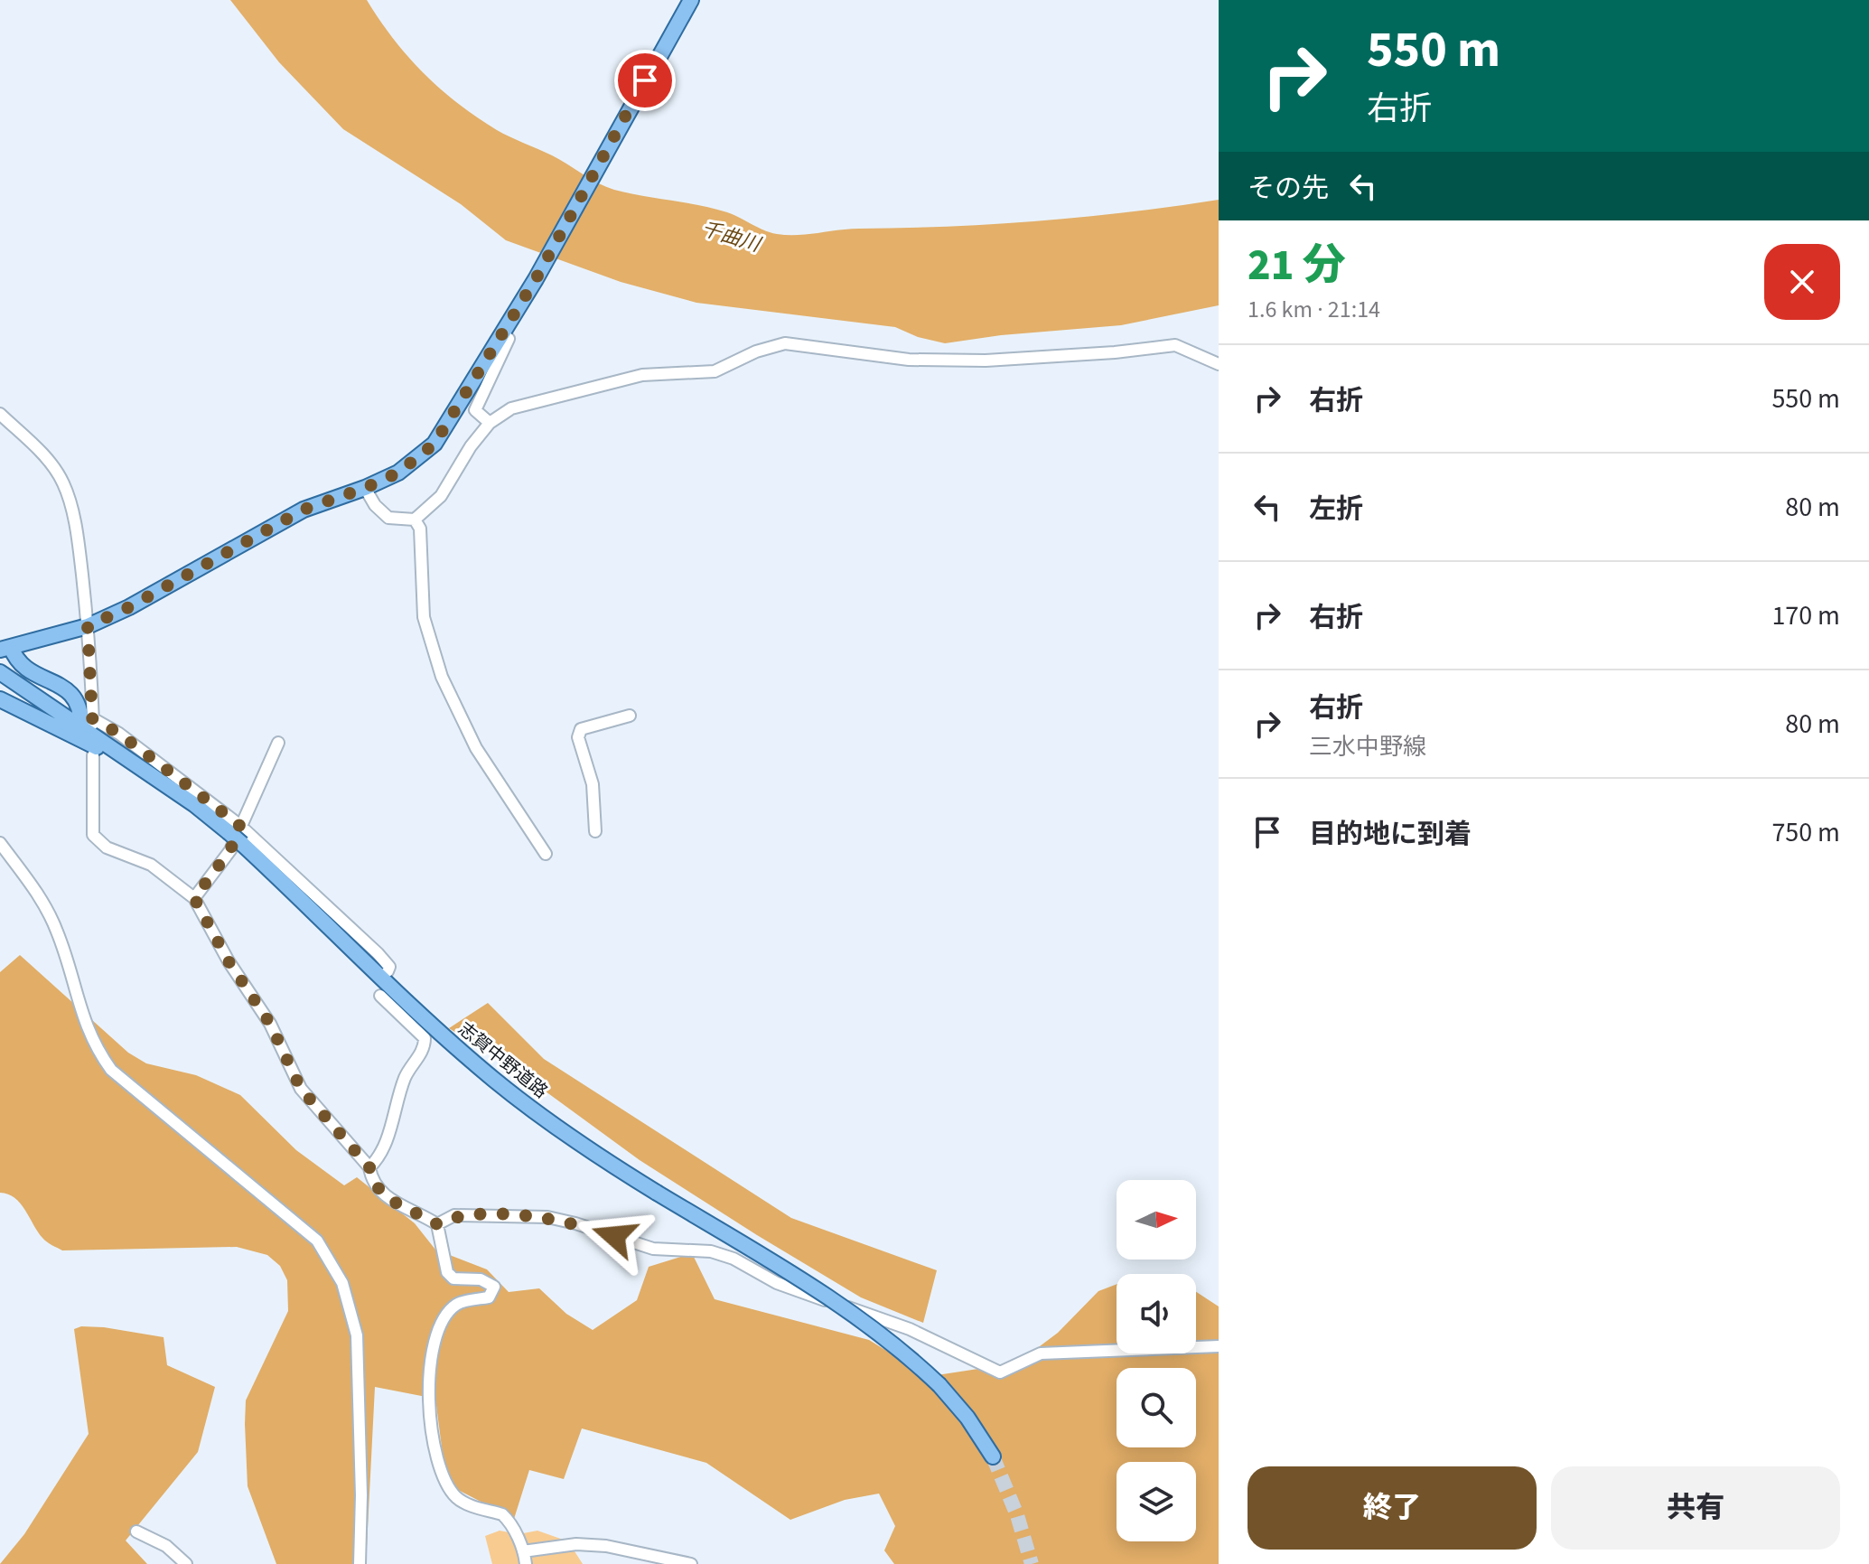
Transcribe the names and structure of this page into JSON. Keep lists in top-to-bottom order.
{
  "streets": {
    "main road": ["志賀中野道路"]
  },
  "water": ["千曲川"],
  "north": "right",
  "page": {
    "turn": ["550 m", "右折"],
    "then": "その先",
    "heading": ["21 分", "1.6 km · 21:14"],
    "list": [
      {
        "name": "右折",
        "value": "550 m"
      },
      {
        "name": "左折",
        "value": "80 m"
      },
      {
        "name": "右折",
        "value": "170 m"
      },
      {
        "name": "右折",
        "note": "三水中野線",
        "value": "80 m"
      },
      {
        "name": "目的地に到着",
        "value": "750 m"
      }
    ],
    "buttons": ["終了", "共有"]
  }
}
